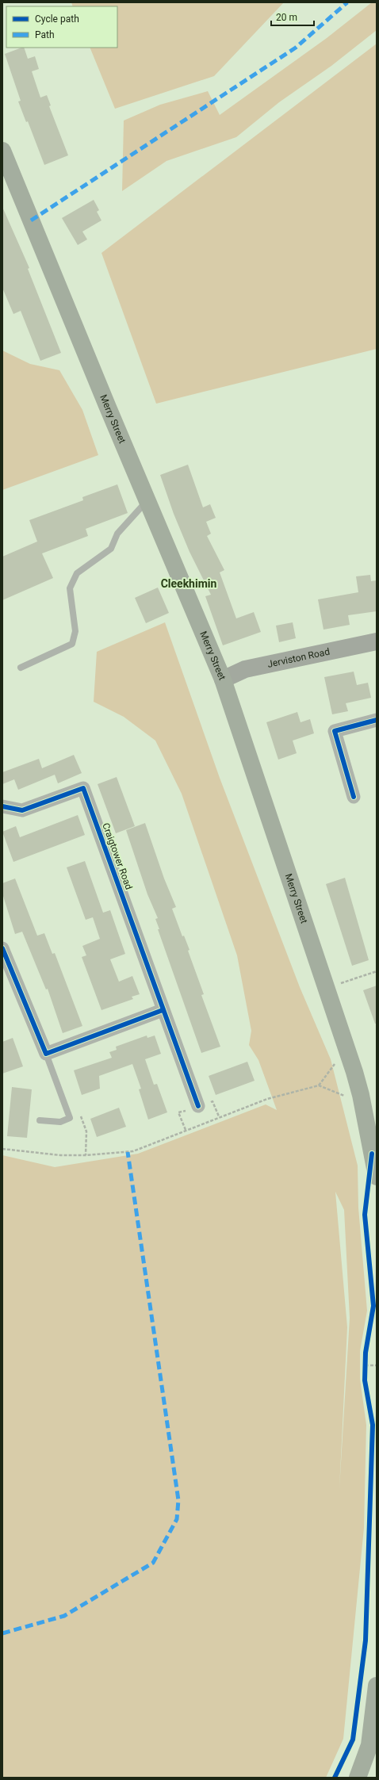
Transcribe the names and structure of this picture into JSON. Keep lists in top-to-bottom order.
{
  "streets": {
    "main road": ["Merry Street", "Jerviston Road"],
    "street": ["Craigtower Road"]
  },
  "crossings": [
    ["Merry Street", "Jerviston Road"]
  ],
  "districts": ["Cleekhimin"],
  "legend": ["Cycle path", "Path"],
  "scale_bar": "20 m"
}
